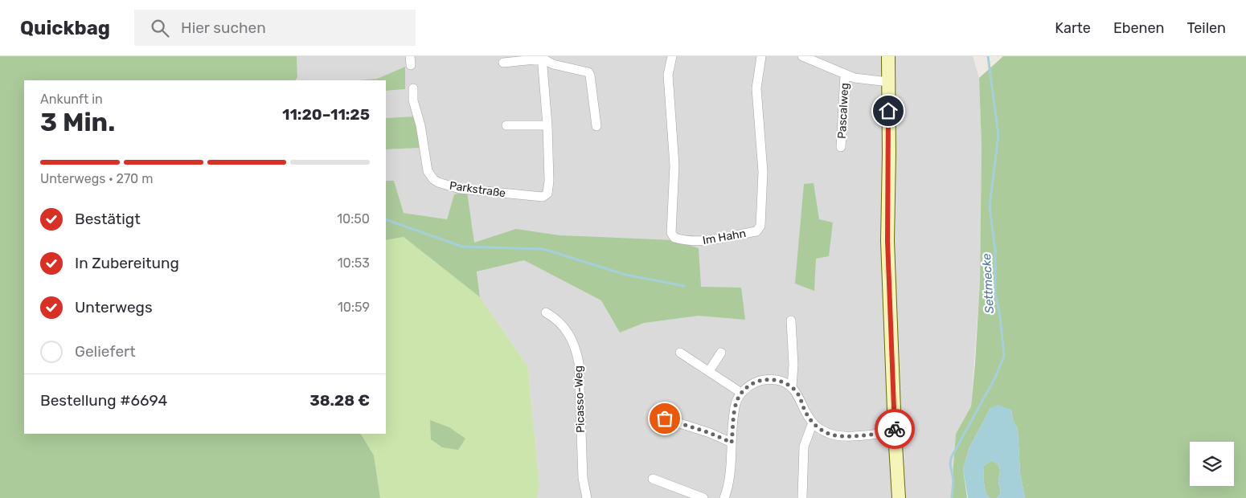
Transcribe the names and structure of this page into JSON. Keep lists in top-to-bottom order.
{
  "streets": {
    "street": [
      "Pascalweg",
      "Parkstraße",
      "Im Hahn",
      "Picasso-Weg"
    ]
  },
  "water": ["Settmecke"],
  "page": {
    "header": "Quickbag",
    "search": "Hier suchen",
    "nav": ["Karte", "Ebenen", "Teilen"],
    "heading": ["3 Min.", "Ankunft in", "11:20–11:25"],
    "panel": ["Bestellung #6694", "38.28 €"],
    "bar": "Unterwegs · 270 m",
    "list": [
      ["Bestätigt", "10:50"],
      ["In Zubereitung", "10:53"],
      ["Unterwegs", "10:59"],
      "Geliefert"
    ]
  }
}
